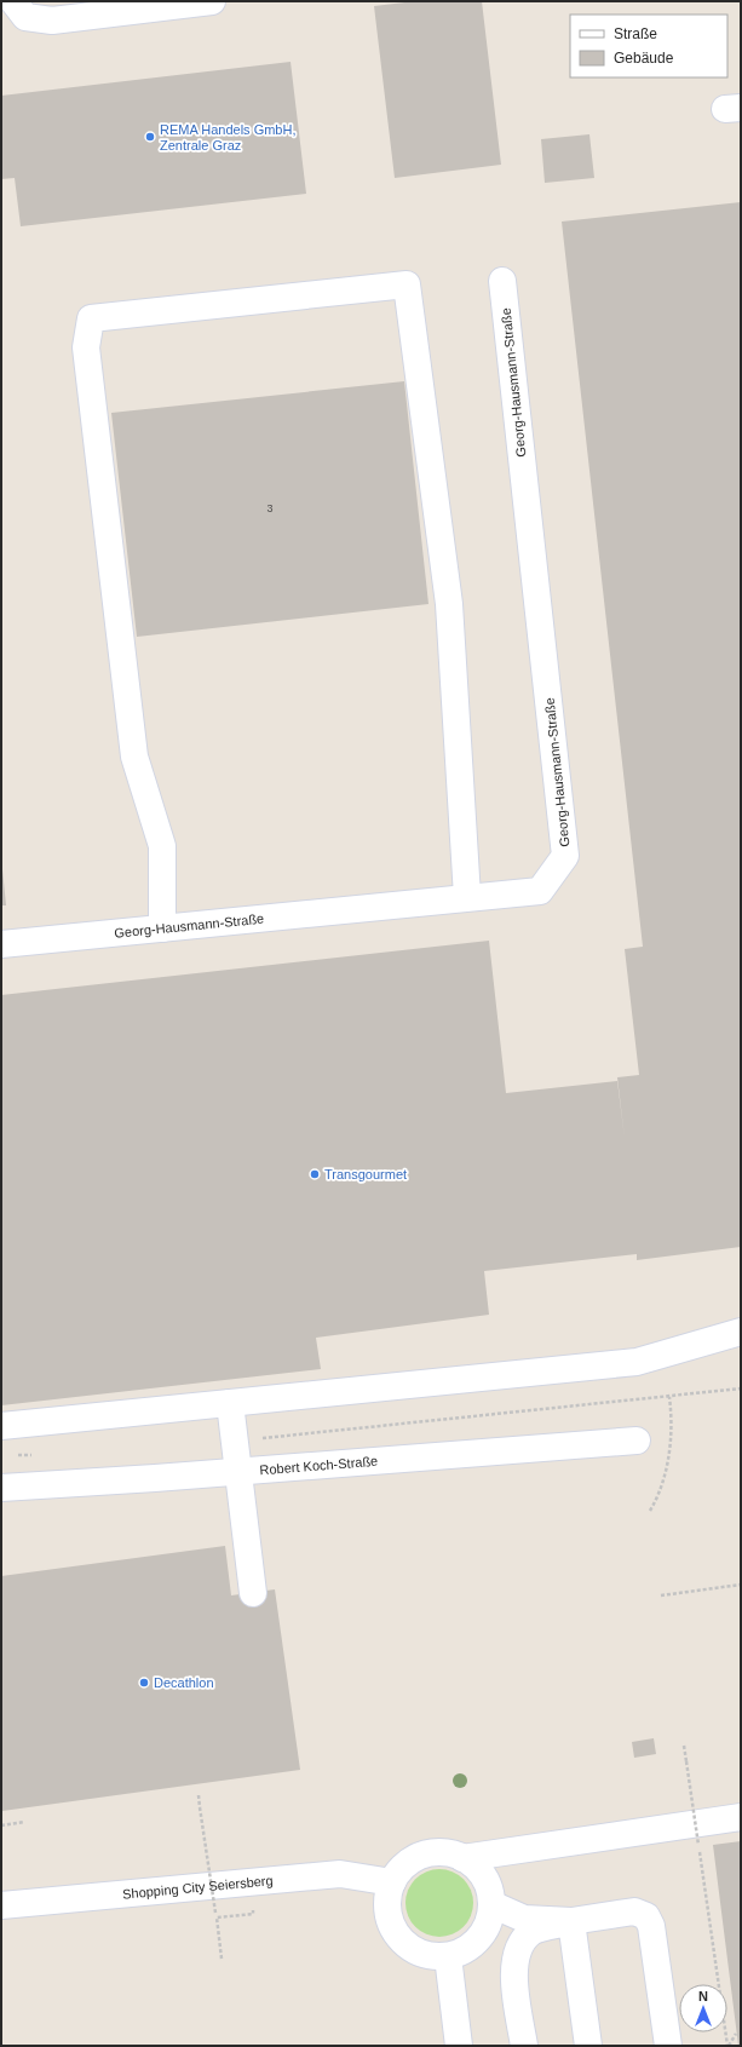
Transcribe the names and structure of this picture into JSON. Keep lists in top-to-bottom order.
{
  "streets": {
    "lane": ["Georg-Hausmann-Straße", "Robert Koch-Straße", "Shopping City Seiersberg"]
  },
  "places": ["REMA Handels GmbH, Zentrale Graz", "Transgourmet", "Decathlon"],
  "house_numbers": ["3"],
  "legend": ["Straße", "Gebäude"],
  "north": "top"
}
